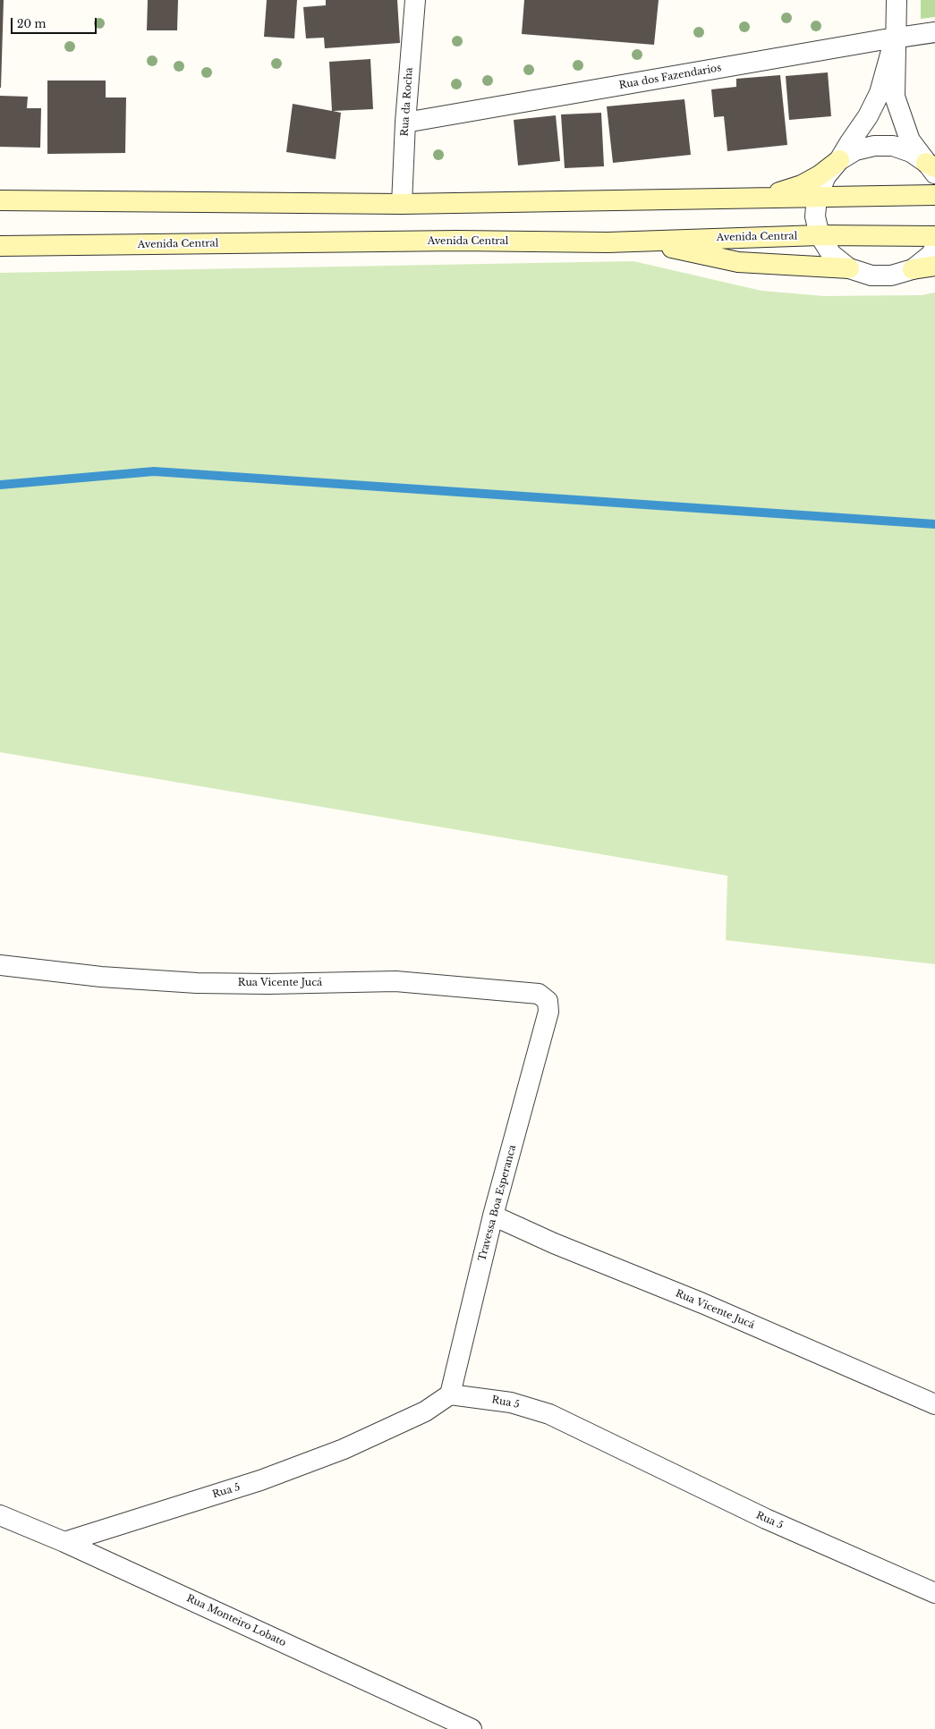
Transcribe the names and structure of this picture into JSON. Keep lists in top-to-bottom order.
{
  "streets": {
    "main road": ["Avenida Central"],
    "street": [
      "Rua dos Fazendarios",
      "Rua da Rocha",
      "Rua Vicente Jucá",
      "Travessa Boa Esperanca",
      "Rua 5",
      "Rua Monteiro Lobato"
    ]
  },
  "crossings": [
    ["Rua dos Fazendarios", "Rua da Rocha"],
    ["Rua Vicente Jucá", "Travessa Boa Esperanca"],
    ["Travessa Boa Esperanca", "Rua 5"],
    ["Rua 5", "Rua Monteiro Lobato"]
  ],
  "scale_bar": "20 m"
}
